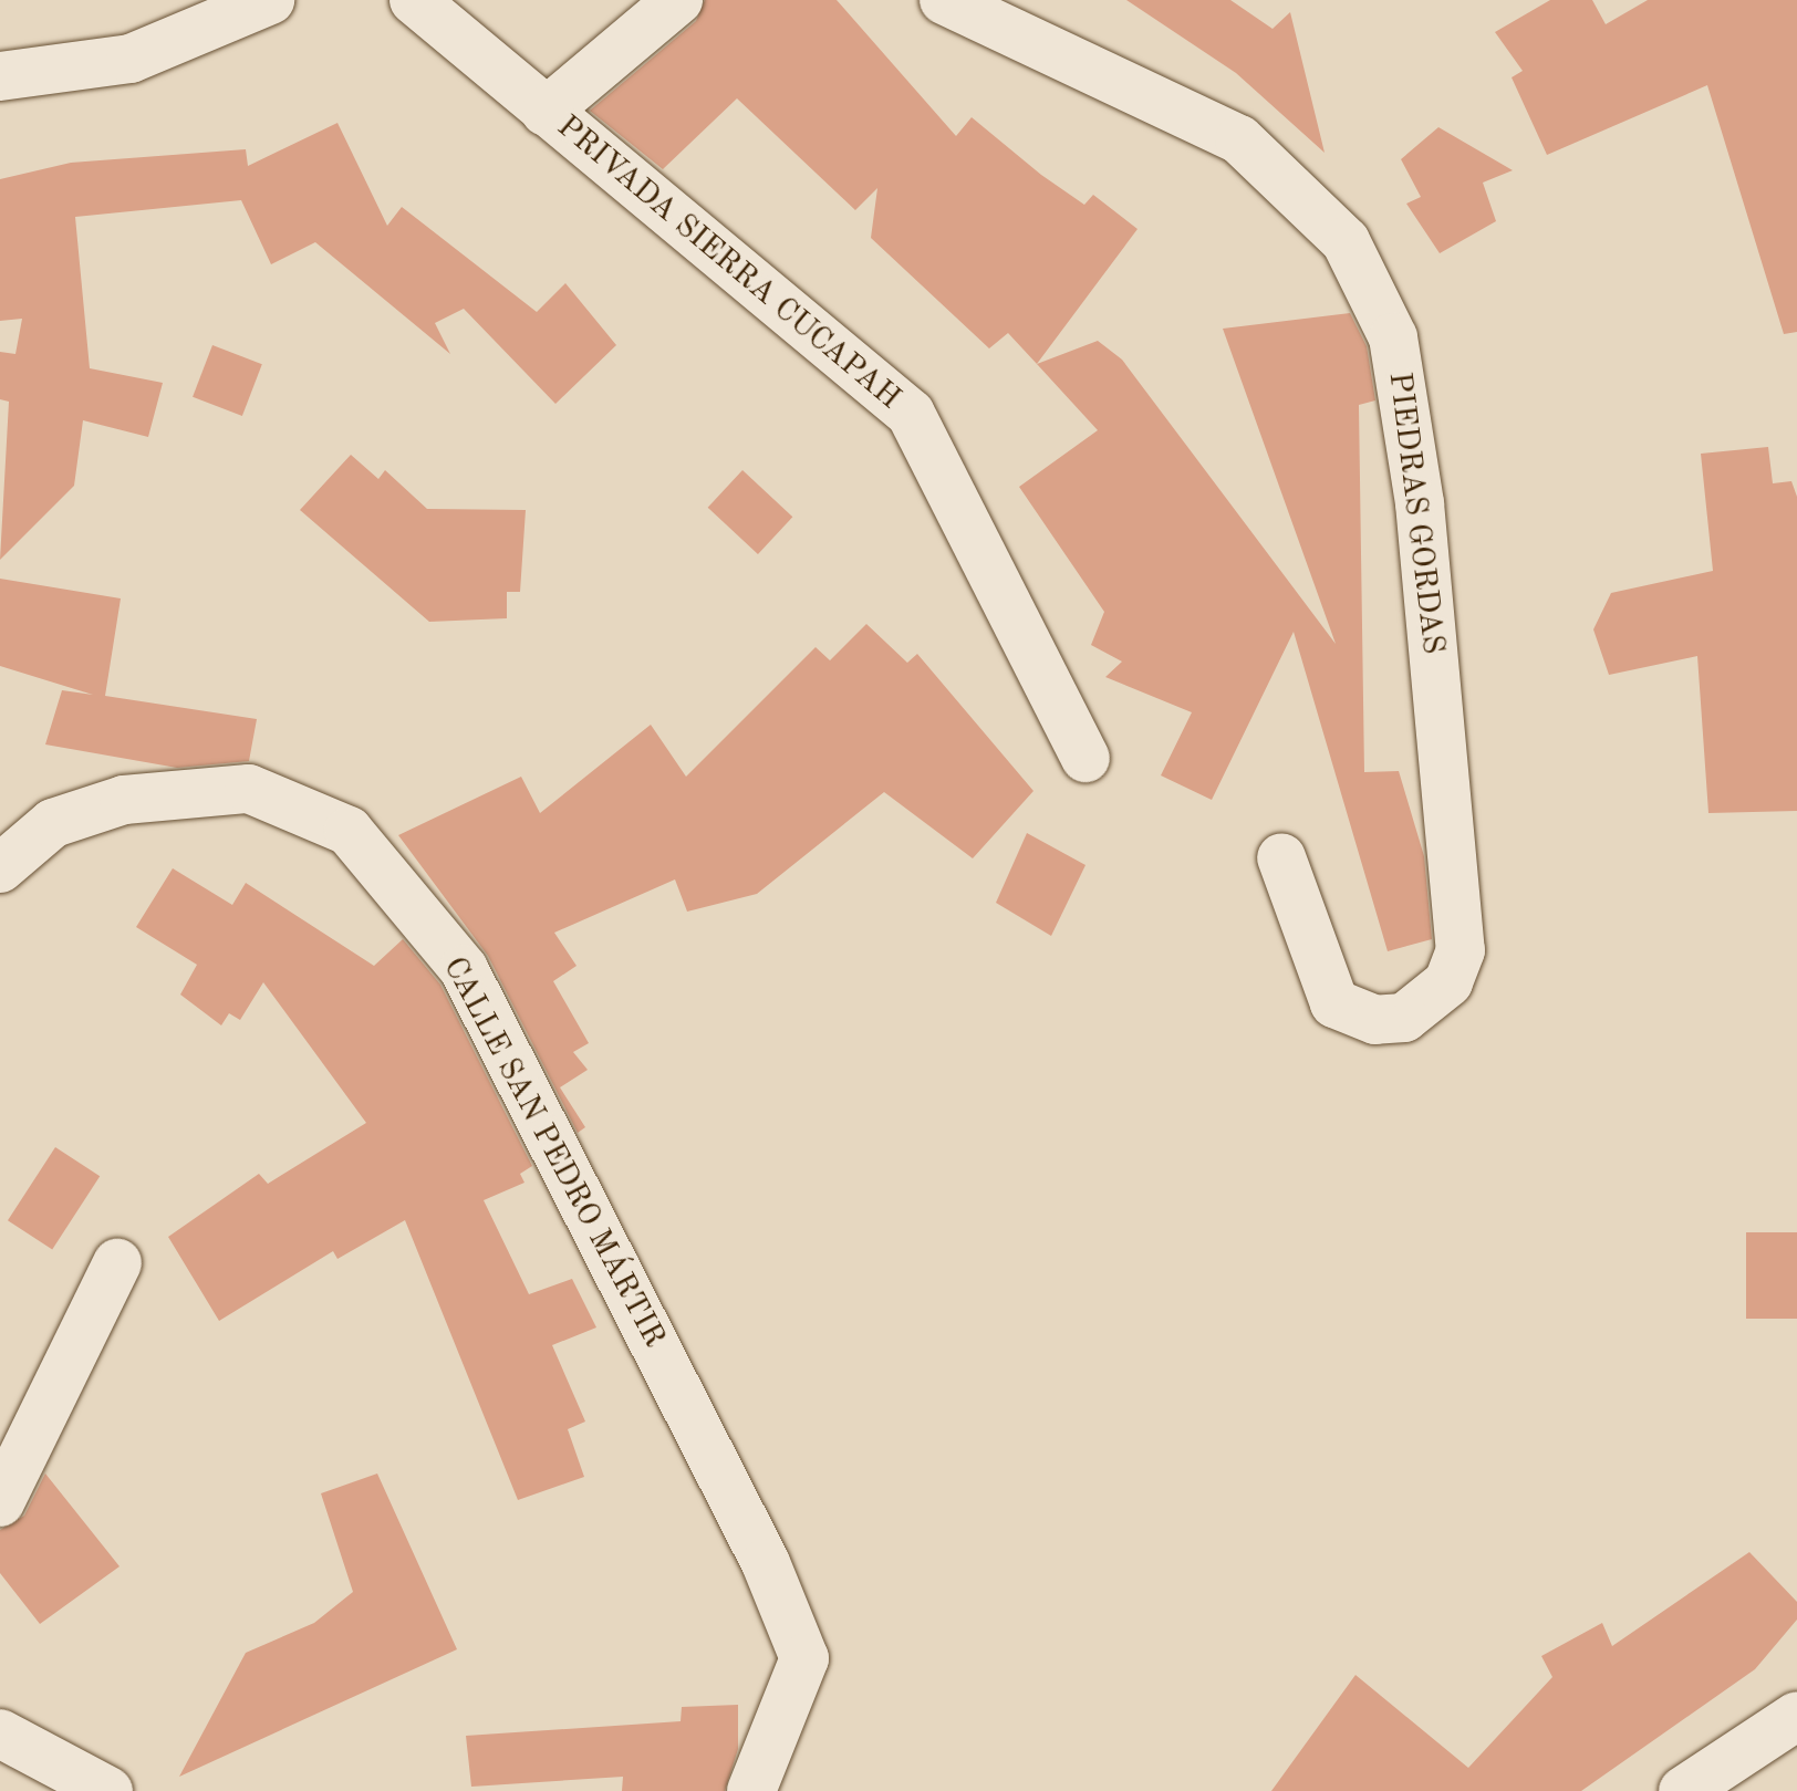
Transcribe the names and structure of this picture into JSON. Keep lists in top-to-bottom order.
{
  "streets": {
    "street": ["PRIVADA SIERRA CUCAPAH", "PIEDRAS GORDAS", "CALLE SAN PEDRO MÁRTIR"]
  }
}
